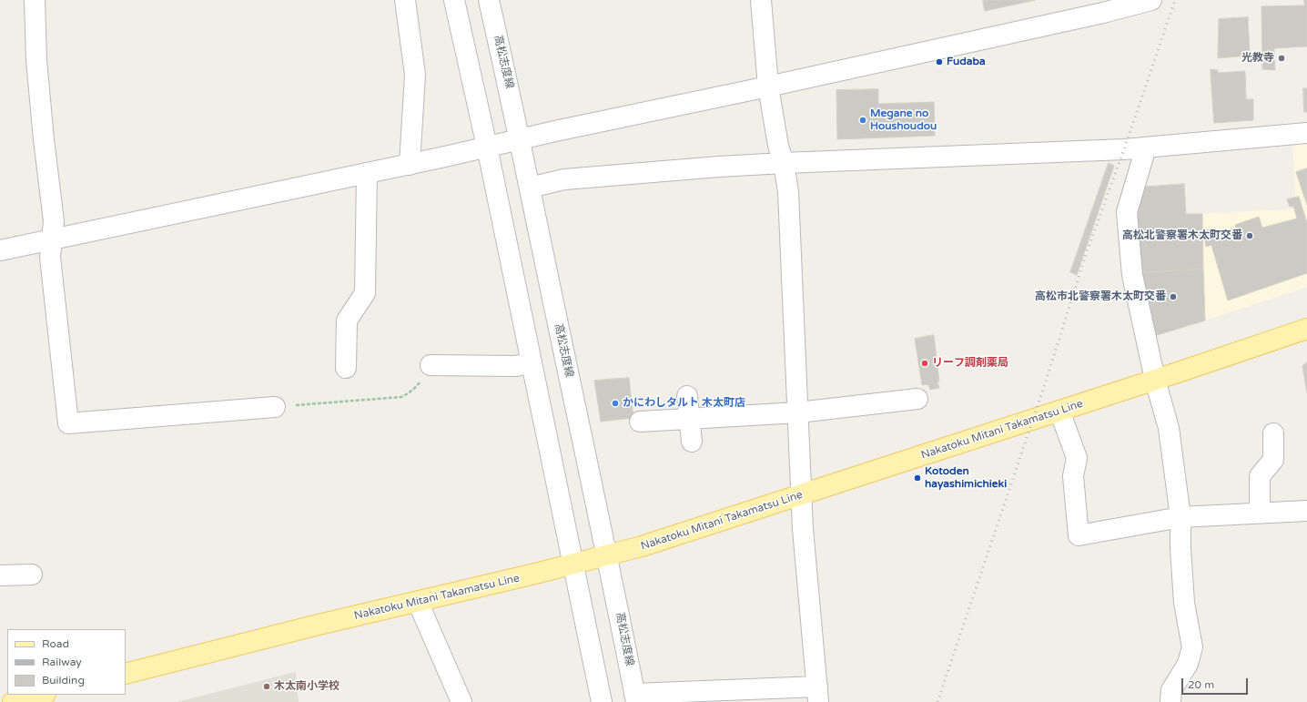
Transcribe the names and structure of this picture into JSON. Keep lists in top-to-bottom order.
{
  "streets": {
    "main road": ["Nakatoku Mitani Takamatsu Line"],
    "street": ["高松志度線"]
  },
  "crossings": [
    ["高松志度線", "Nakatoku Mitani Takamatsu Line"]
  ],
  "places": [
    "光教寺",
    "Fudaba",
    "Megane no Houshoudou",
    "高松北警察署木太町交番",
    "高松市北警察署木太町交番",
    "リーフ調剤薬局",
    "かにわしタルト 木太町店",
    "Kotoden hayashimichieki",
    "木太南小学校"
  ],
  "legend": ["Road", "Railway", "Building"],
  "scale_bar": "20 m"
}
